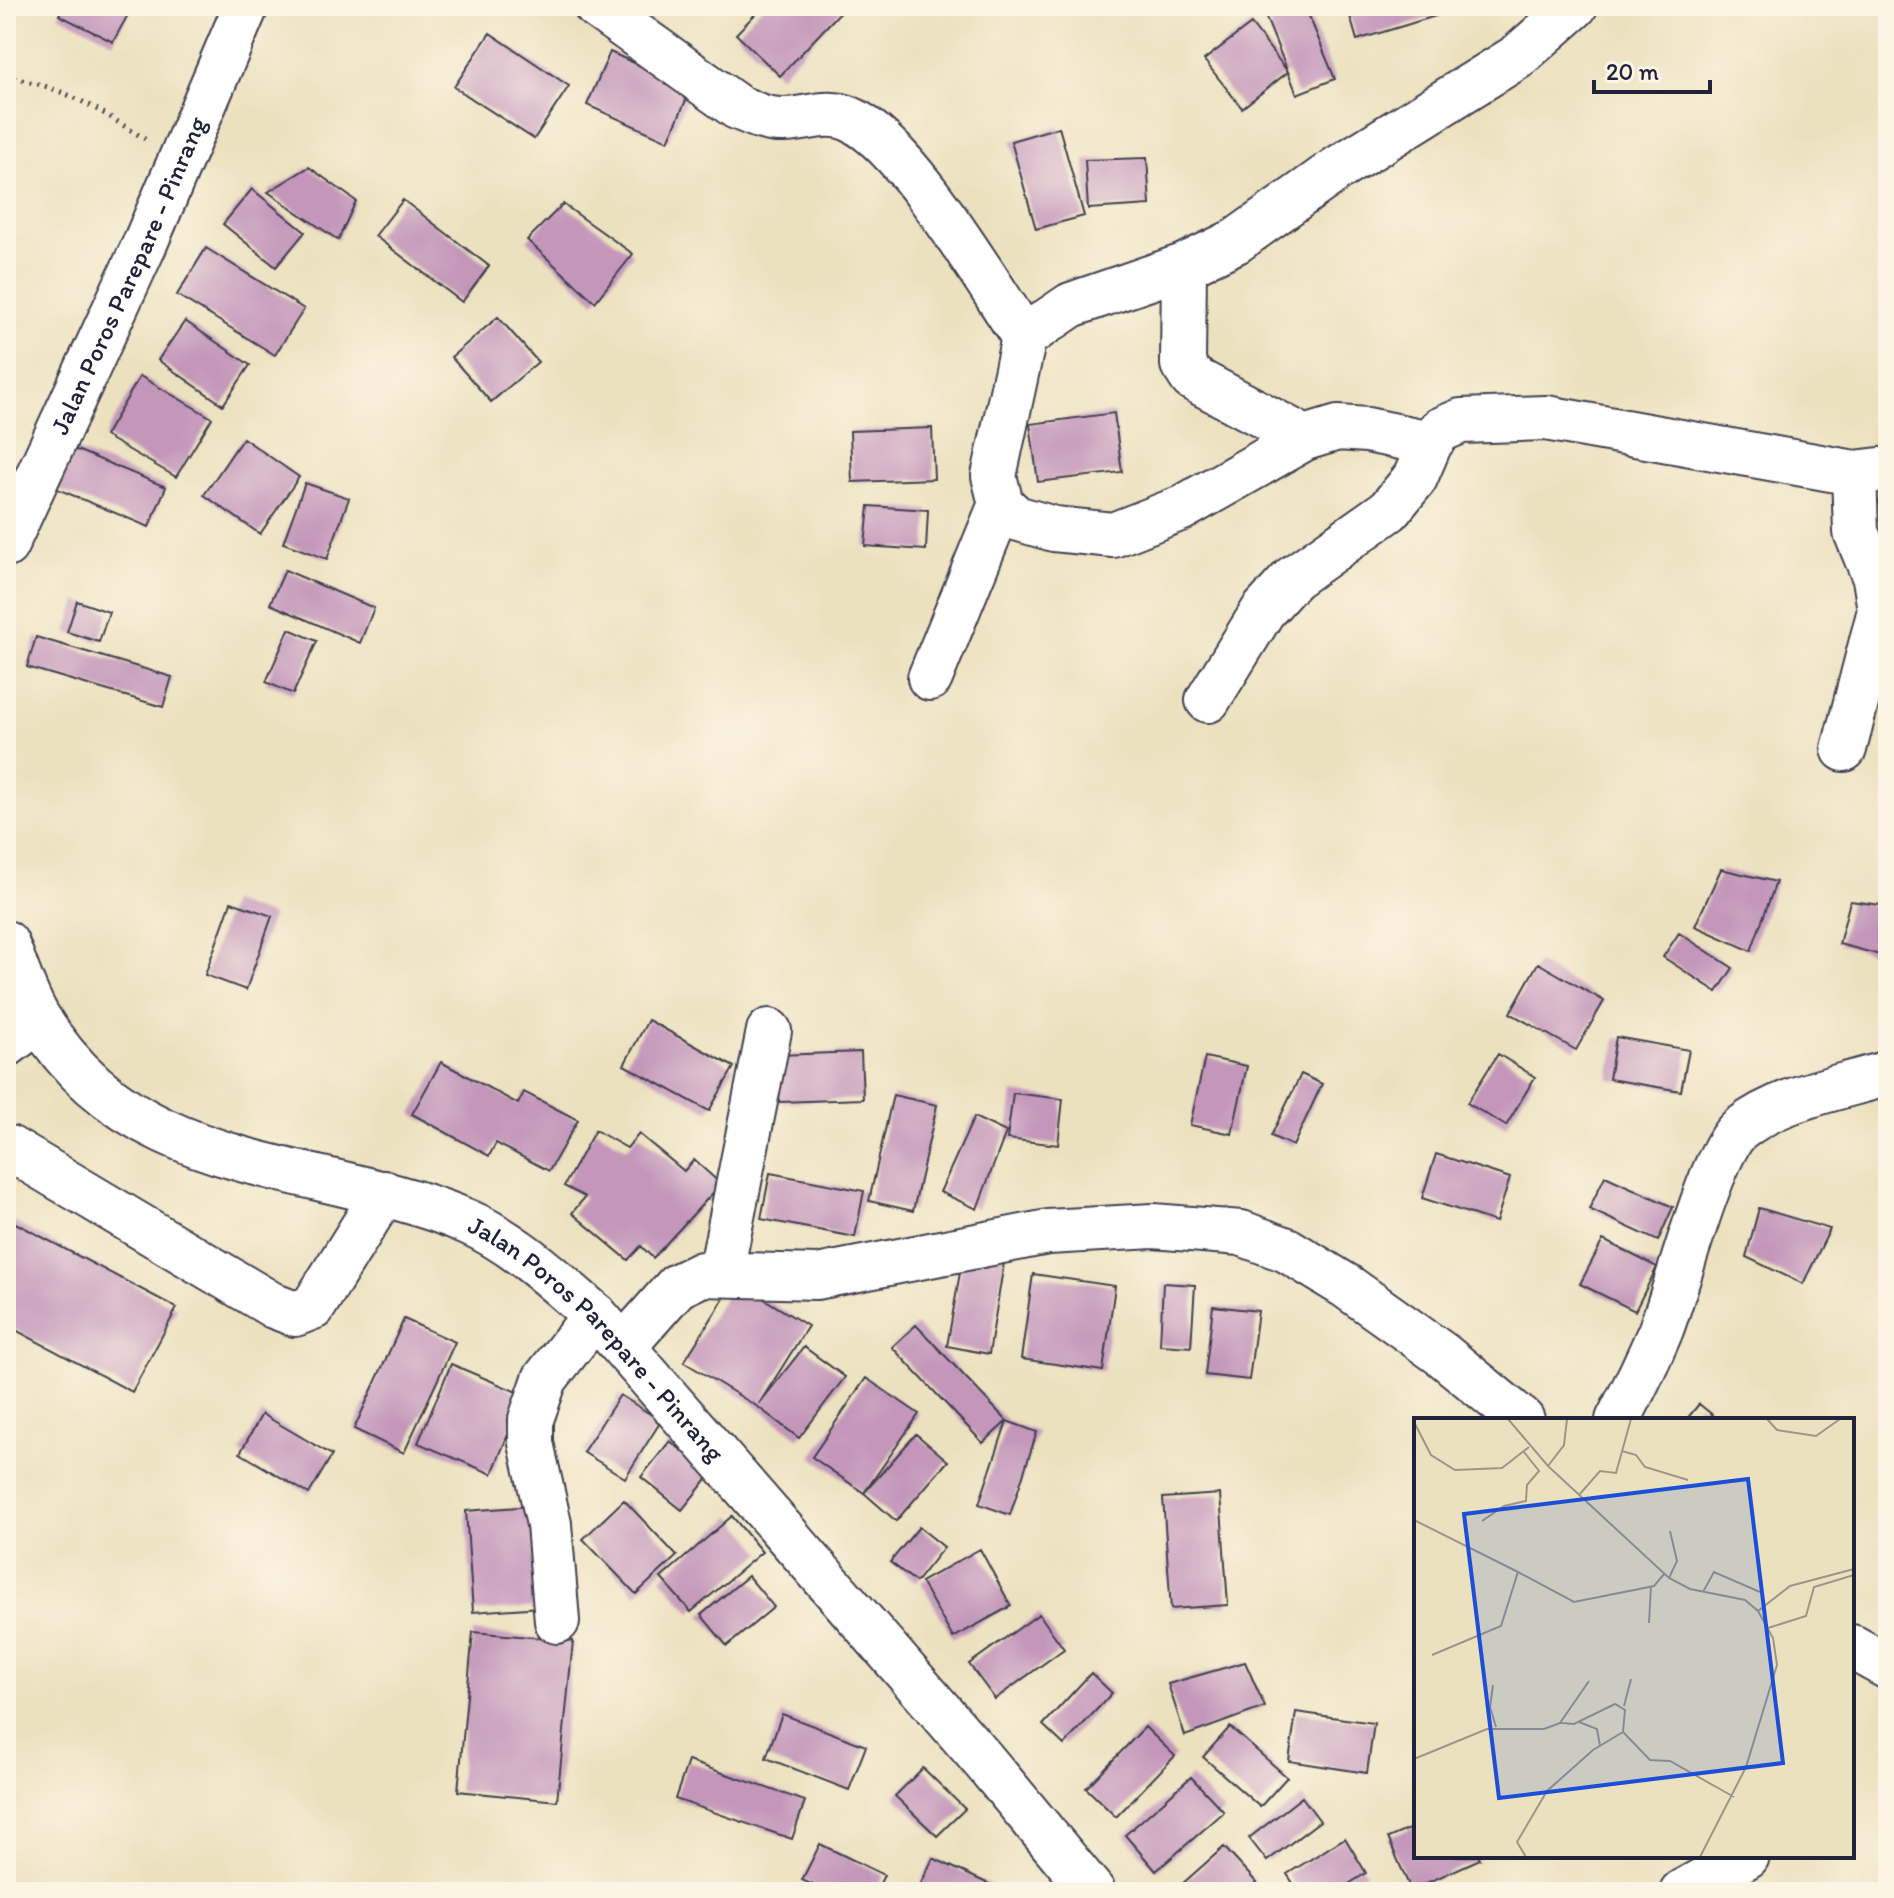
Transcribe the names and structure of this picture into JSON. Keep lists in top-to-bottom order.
{
  "streets": {
    "main road": ["Jalan Poros Parepare - Pinrang"]
  },
  "scale_bar": "20 m"
}
